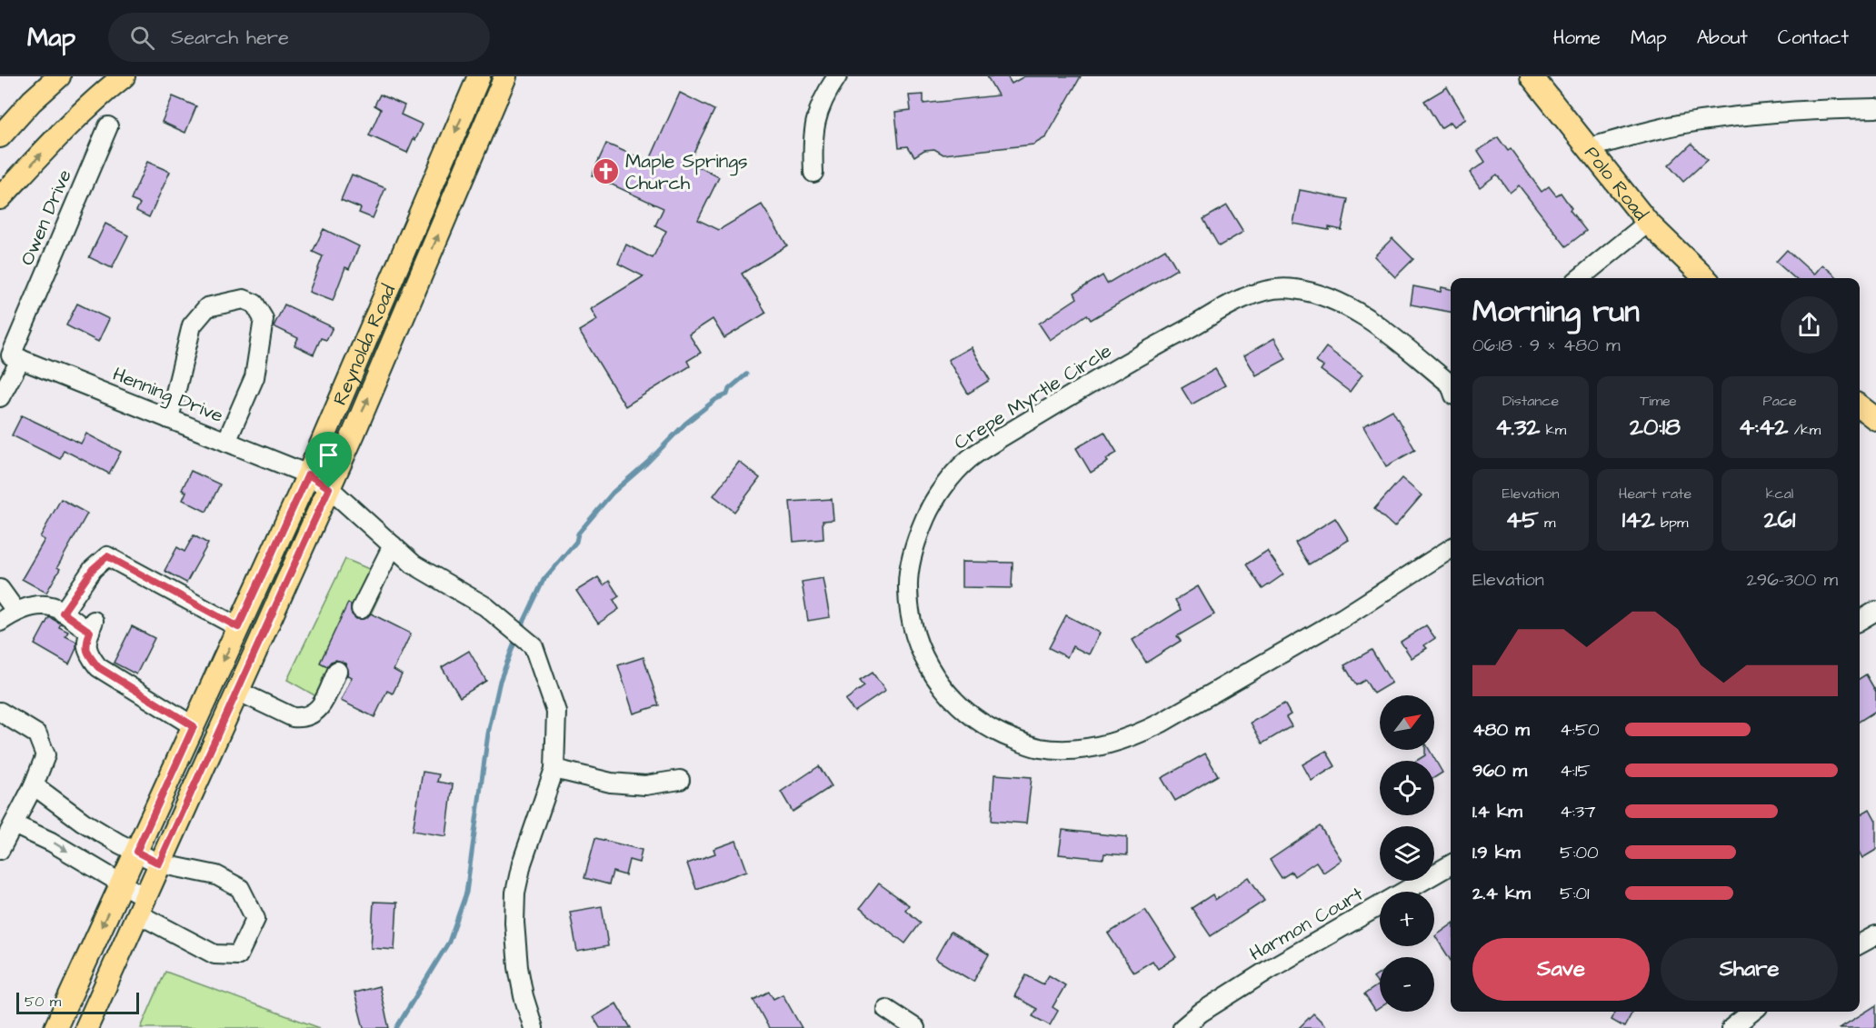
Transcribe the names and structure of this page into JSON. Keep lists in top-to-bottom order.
{
  "streets": {
    "main road": ["Polo Road", "Reynolda Road"],
    "street": [
      "Owen Drive",
      "Henning Drive",
      "Crepe Myrtle Circle",
      "Harmon Court"
    ]
  },
  "crossings": [
    ["Owen Drive", "Henning Drive"],
    ["Reynolda Road", "Henning Drive"]
  ],
  "places": {
    "church": ["Maple Springs Church"]
  },
  "scale_bar": "50 m",
  "north": "top right",
  "page": {
    "header": "Map",
    "search": "Search here",
    "nav": [
      "Home",
      "Map",
      "About",
      "Contact"
    ],
    "heading": ["Morning run", "06:18 · 9 × 480 m"],
    "stats": [
      ["Distance", "4.32 km"],
      ["Time", "20:18"],
      ["Pace", "4:42 /km"],
      ["Elevation", "45 m"],
      ["Heart rate", "142 bpm"],
      ["kcal", "261"]
    ],
    "chart": ["Elevation", "296–300 m"],
    "map_buttons": ["+", "−"],
    "list": [
      {
        "name": "480 m",
        "note": "4:50"
      },
      {
        "name": "960 m",
        "note": "4:15"
      },
      {
        "name": "1.4 km",
        "note": "4:37"
      },
      {
        "name": "1.9 km",
        "note": "5:00"
      },
      {
        "name": "2.4 km",
        "note": "5:01"
      }
    ],
    "buttons": ["Save", "Share"],
    "scale": "50 m"
  }
}
